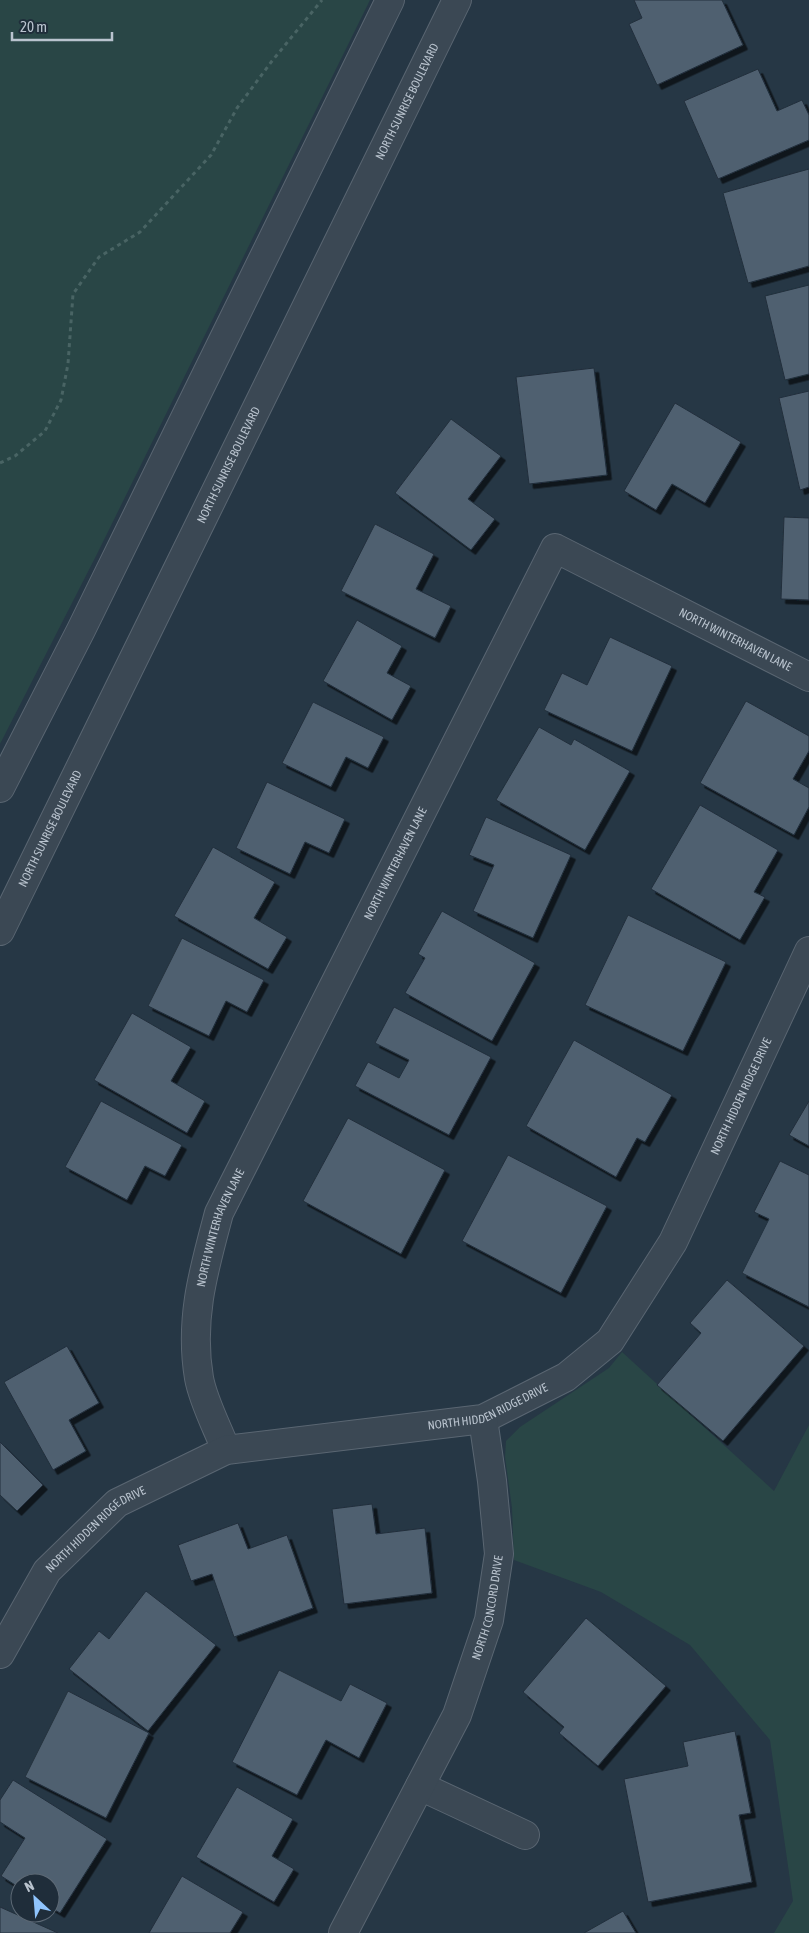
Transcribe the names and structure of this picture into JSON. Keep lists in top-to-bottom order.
{
  "streets": {
    "street": [
      "NORTH SUNRISE BOULEVARD",
      "NORTH WINTERHAVEN LANE",
      "NORTH HIDDEN RIDGE DRIVE",
      "NORTH CONCORD DRIVE"
    ]
  },
  "crossings": [
    ["NORTH WINTERHAVEN LANE", "NORTH HIDDEN RIDGE DRIVE"],
    ["NORTH HIDDEN RIDGE DRIVE", "NORTH CONCORD DRIVE"]
  ],
  "scale_bar": "20 m",
  "north": "top left"
}
